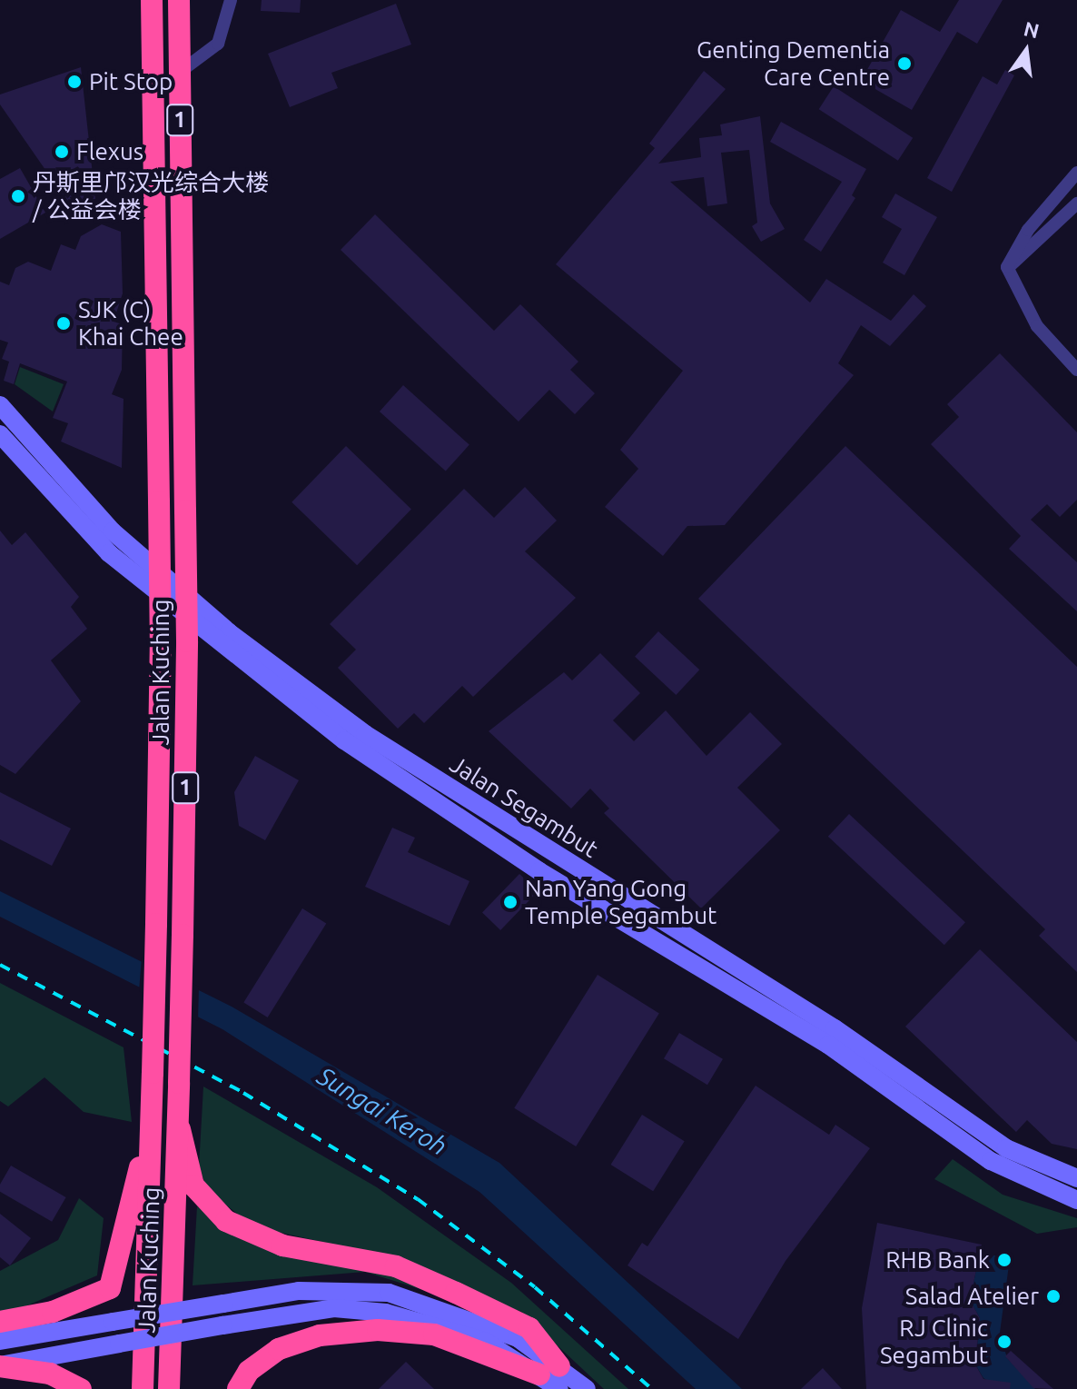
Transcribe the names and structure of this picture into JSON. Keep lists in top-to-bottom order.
{
  "streets": {
    "highway": ["1", "Jalan Kuching"],
    "main road": ["Jalan Segambut"]
  },
  "water": ["Sungai Keroh"],
  "places": [
    "Genting Dementia Care Centre",
    "Pit Stop",
    "Flexus",
    "丹斯里邝汉光综合大楼 / 公益会楼",
    "SJK (C) Khai Chee",
    "Nan Yang Gong Temple Segambut",
    "RHB Bank",
    "Salad Atelier",
    "RJ Clinic Segambut"
  ],
  "north": "top"
}
